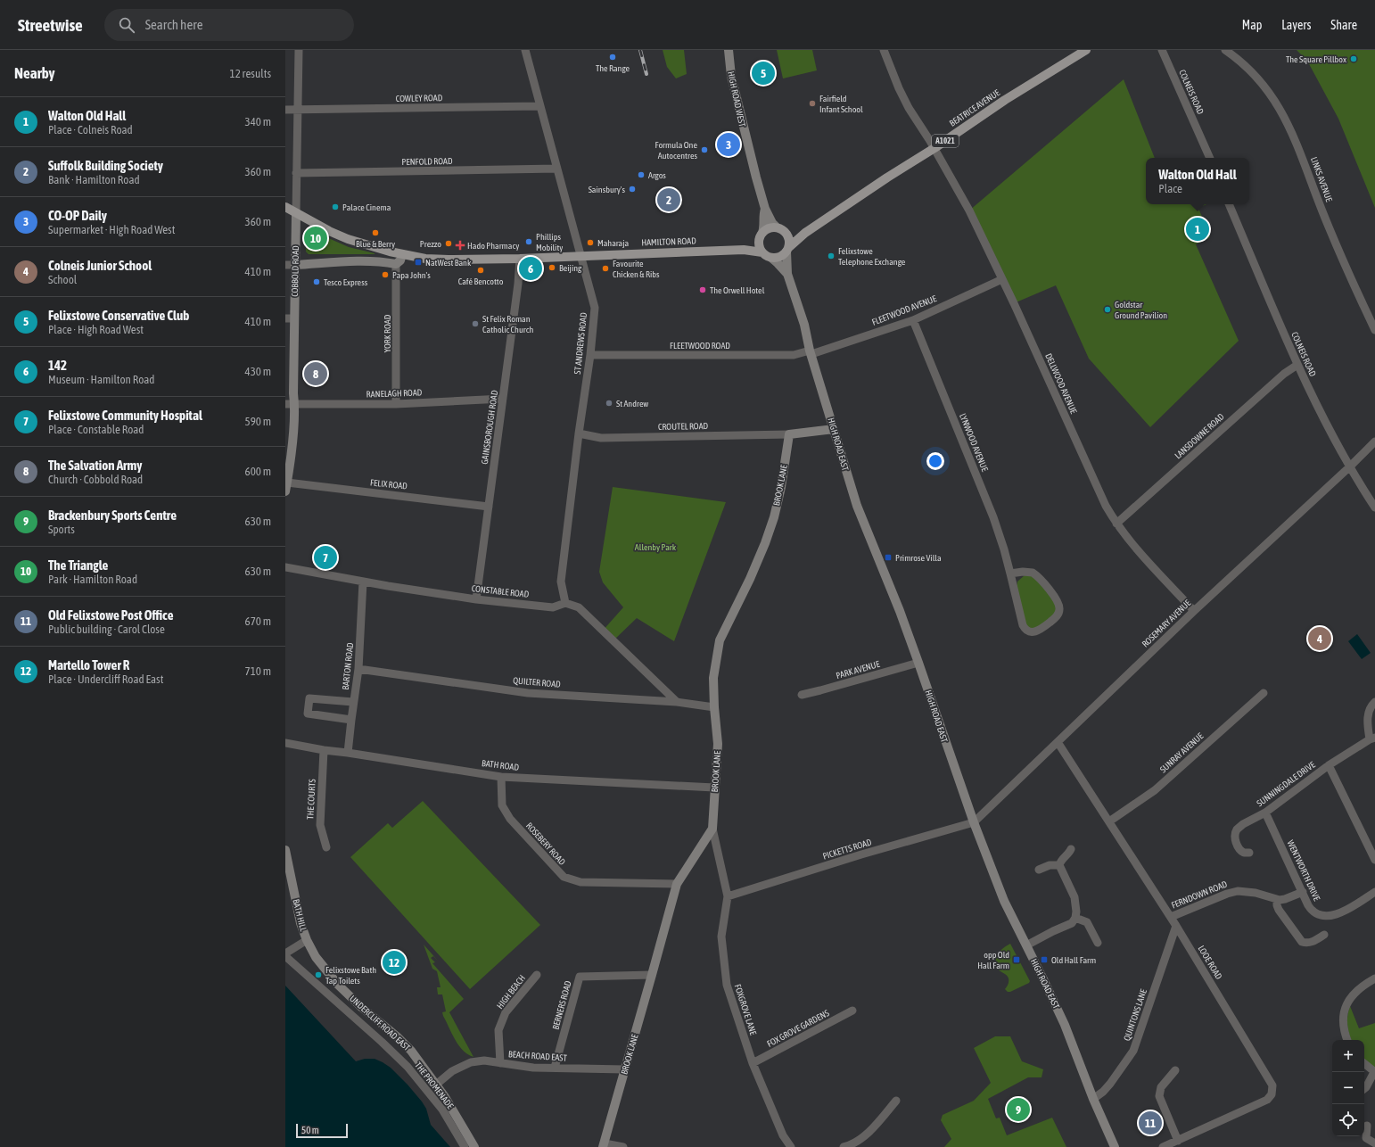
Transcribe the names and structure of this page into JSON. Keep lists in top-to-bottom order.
{
  "streets": {
    "main road": ["BEATRICE AVENUE", "A1021", "HAMILTON ROAD"],
    "street": [
      "COLNEIS ROAD",
      "COWLEY ROAD",
      "HIGH ROAD WEST",
      "PENFOLD ROAD",
      "LINKS AVENUE",
      "COBBOLD ROAD",
      "FLEETWOOD AVENUE",
      "YORK ROAD",
      "ST ANDREWS ROAD",
      "FLEETWOOD ROAD",
      "DELLWOOD AVENUE",
      "RANELAGH ROAD",
      "CROUTEL ROAD",
      "GAINSBOROUGH ROAD",
      "LANSDOWNE ROAD",
      "LYNWOOD AVENUE",
      "HIGH ROAD EAST",
      "FELIX ROAD",
      "BROOK LANE",
      "CONSTABLE ROAD",
      "ROSEMARY AVENUE",
      "BARTON ROAD",
      "PARK AVENUE",
      "QUILTER ROAD",
      "SUNRAY AVENUE",
      "BATH ROAD",
      "SUNNINGDALE DRIVE",
      "THE COURTS",
      "ROSEBERY ROAD",
      "PICKETTS ROAD",
      "WENTWORTH DRIVE",
      "FERNDOWN ROAD",
      "BATH HILL",
      "LOOE ROAD",
      "HIGH BEACH",
      "BERNERS ROAD",
      "FOXGROVE LANE",
      "QUINTONS LANE",
      "UNDERCLIFF ROAD EAST",
      "FOX GROVE GARDENS",
      "BEACH ROAD EAST",
      "THE PROMENADE"
    ]
  },
  "crossings": [
    ["COLNEIS ROAD", "LANSDOWNE ROAD"],
    ["COLNEIS ROAD", "ROSEMARY AVENUE"],
    ["COWLEY ROAD", "COBBOLD ROAD"],
    ["COWLEY ROAD", "ST ANDREWS ROAD"],
    ["HIGH ROAD WEST", "BEATRICE AVENUE"],
    ["HIGH ROAD WEST", "A1021"],
    ["HIGH ROAD WEST", "HAMILTON ROAD"],
    ["HIGH ROAD WEST", "HIGH ROAD EAST"],
    ["BEATRICE AVENUE", "A1021"],
    ["BEATRICE AVENUE", "HAMILTON ROAD"],
    ["BEATRICE AVENUE", "DELLWOOD AVENUE"],
    ["BEATRICE AVENUE", "HIGH ROAD EAST"],
    ["A1021", "HAMILTON ROAD"],
    ["A1021", "HIGH ROAD EAST"],
    ["PENFOLD ROAD", "COBBOLD ROAD"],
    ["PENFOLD ROAD", "ST ANDREWS ROAD"],
    ["HAMILTON ROAD", "COBBOLD ROAD"],
    ["HAMILTON ROAD", "ST ANDREWS ROAD"],
    ["HAMILTON ROAD", "GAINSBOROUGH ROAD"],
    ["HAMILTON ROAD", "HIGH ROAD EAST"],
    ["COBBOLD ROAD", "RANELAGH ROAD"],
    ["COBBOLD ROAD", "FELIX ROAD"],
    ["FLEETWOOD AVENUE", "FLEETWOOD ROAD"],
    ["FLEETWOOD AVENUE", "DELLWOOD AVENUE"],
    ["FLEETWOOD AVENUE", "LYNWOOD AVENUE"],
    ["FLEETWOOD AVENUE", "HIGH ROAD EAST"],
    ["YORK ROAD", "RANELAGH ROAD"],
    ["ST ANDREWS ROAD", "FLEETWOOD ROAD"],
    ["ST ANDREWS ROAD", "CROUTEL ROAD"],
    ["ST ANDREWS ROAD", "CONSTABLE ROAD"],
    ["FLEETWOOD ROAD", "HIGH ROAD EAST"],
    ["DELLWOOD AVENUE", "LANSDOWNE ROAD"],
    ["DELLWOOD AVENUE", "ROSEMARY AVENUE"],
    ["RANELAGH ROAD", "GAINSBOROUGH ROAD"],
    ["CROUTEL ROAD", "BROOK LANE"],
    ["GAINSBOROUGH ROAD", "FELIX ROAD"],
    ["GAINSBOROUGH ROAD", "CONSTABLE ROAD"],
    ["HIGH ROAD EAST", "ROSEMARY AVENUE"],
    ["HIGH ROAD EAST", "PARK AVENUE"],
    ["HIGH ROAD EAST", "PICKETTS ROAD"],
    ["HIGH ROAD EAST", "QUINTONS LANE"],
    ["BROOK LANE", "QUILTER ROAD"],
    ["BROOK LANE", "BATH ROAD"],
    ["BROOK LANE", "ROSEBERY ROAD"],
    ["BROOK LANE", "BERNERS ROAD"],
    ["BROOK LANE", "FOXGROVE LANE"],
    ["BROOK LANE", "BEACH ROAD EAST"],
    ["CONSTABLE ROAD", "BARTON ROAD"],
    ["ROSEMARY AVENUE", "PICKETTS ROAD"],
    ["ROSEMARY AVENUE", "LOOE ROAD"],
    ["BARTON ROAD", "QUILTER ROAD"],
    ["BARTON ROAD", "BATH ROAD"],
    ["SUNRAY AVENUE", "LOOE ROAD"],
    ["BATH ROAD", "THE COURTS"],
    ["BATH ROAD", "ROSEBERY ROAD"],
    ["SUNNINGDALE DRIVE", "WENTWORTH DRIVE"],
    ["PICKETTS ROAD", "FOXGROVE LANE"],
    ["FERNDOWN ROAD", "LOOE ROAD"],
    ["BATH HILL", "UNDERCLIFF ROAD EAST"],
    ["LOOE ROAD", "QUINTONS LANE"],
    ["HIGH BEACH", "BEACH ROAD EAST"],
    ["BERNERS ROAD", "BEACH ROAD EAST"],
    ["FOXGROVE LANE", "FOX GROVE GARDENS"],
    ["UNDERCLIFF ROAD EAST", "BEACH ROAD EAST"]
  ],
  "parks": ["Allenby Park"],
  "places": {
    "other": [
      "The Range",
      "The Square Pillbox",
      "Fairfield Infant School",
      "Formula One Autocentres",
      "Argos",
      "Sainsbury's",
      "Palace Cinema",
      "Blue & Berry",
      "Phillips Mobility",
      "Maharaja",
      "Prezzo",
      "Felixstowe Telephone Exchange",
      "Beijing",
      "Favourite Chicken & Ribs",
      "Café Bencotto",
      "Papa John's",
      "Tesco Express",
      "The Orwell Hotel",
      "Goldstar Ground Pavilion",
      "St Felix Roman Catholic Church",
      "St Andrew",
      "Felixstowe Bath Tap Toilets"
    ],
    "health": ["Hado Pharmacy"],
    "transit": [
      "NatWest Bank",
      "Primrose Villa",
      "opp Old Hall Farm",
      "Old Hall Farm"
    ]
  },
  "scale_bar": "50 m",
  "page": {
    "header": "Streetwise",
    "search": "Search here",
    "nav": ["Map", "Layers", "Share"],
    "heading": ["Nearby", "12 results"],
    "pins": [
      "5",
      "3",
      "2",
      "1",
      "10",
      "6",
      "8",
      "7",
      "4",
      "12",
      "9",
      "11"
    ],
    "list": [
      {
        "mark": "1",
        "name": "Walton Old Hall",
        "note": "Place · Colneis Road",
        "value": "340 m"
      },
      {
        "mark": "2",
        "name": "Suffolk Building Society",
        "note": "Bank · Hamilton Road",
        "value": "360 m"
      },
      {
        "mark": "3",
        "name": "CO-OP Daily",
        "note": "Supermarket · High Road West",
        "value": "360 m"
      },
      {
        "mark": "4",
        "name": "Colneis Junior School",
        "note": "School",
        "value": "410 m"
      },
      {
        "mark": "5",
        "name": "Felixstowe Conservative Club",
        "note": "Place · High Road West",
        "value": "410 m"
      },
      {
        "mark": "6",
        "name": "142",
        "note": "Museum · Hamilton Road",
        "value": "430 m"
      },
      {
        "mark": "7",
        "name": "Felixstowe Community Hospital",
        "note": "Place · Constable Road",
        "value": "590 m"
      },
      {
        "mark": "8",
        "name": "The Salvation Army",
        "note": "Church · Cobbold Road",
        "value": "600 m"
      },
      {
        "mark": "9",
        "name": "Brackenbury Sports Centre",
        "note": "Sports",
        "value": "630 m"
      },
      {
        "mark": "10",
        "name": "The Triangle",
        "note": "Park · Hamilton Road",
        "value": "630 m"
      },
      {
        "mark": "11",
        "name": "Old Felixstowe Post Office",
        "note": "Public building · Carol Close",
        "value": "670 m"
      },
      {
        "mark": "12",
        "name": "Martello Tower R",
        "note": "Place · Undercliff Road East",
        "value": "710 m"
      }
    ],
    "popup": ["Walton Old Hall", "Place"],
    "map_buttons": ["+", "−"],
    "scale": "50 m"
  }
}
